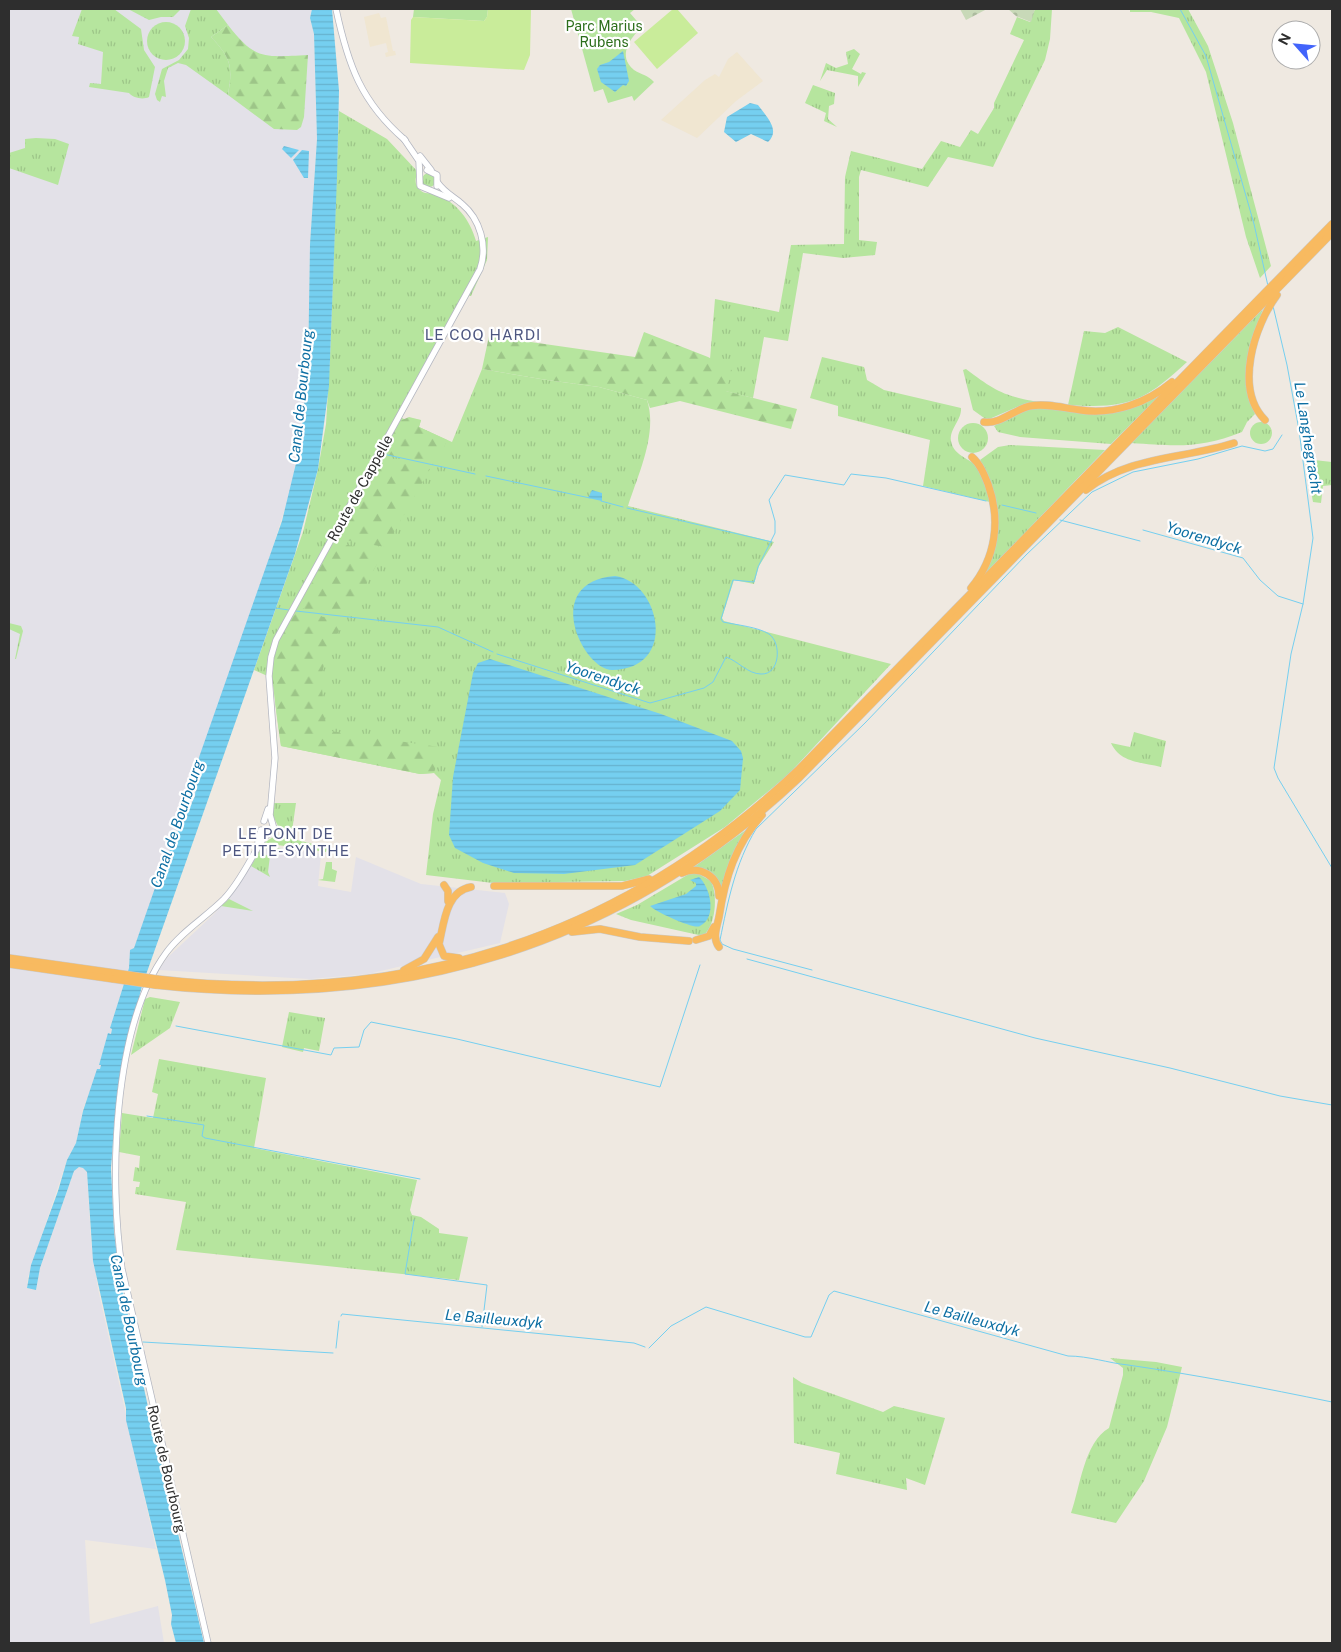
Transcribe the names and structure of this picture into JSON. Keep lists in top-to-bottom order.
{
  "streets": {
    "main road": ["Route de Cappelle", "Route de Bourbourg"]
  },
  "districts": ["LE COQ HARDI", "LE PONT DE PETITE-SYNTHE"],
  "water": [
    "Canal de Bourbourg",
    "Le Langhegracht",
    "Yoorendyck",
    "Le Bailleuxdyk"
  ],
  "parks": ["Parc Marius Rubens"],
  "north": "top left"
}
